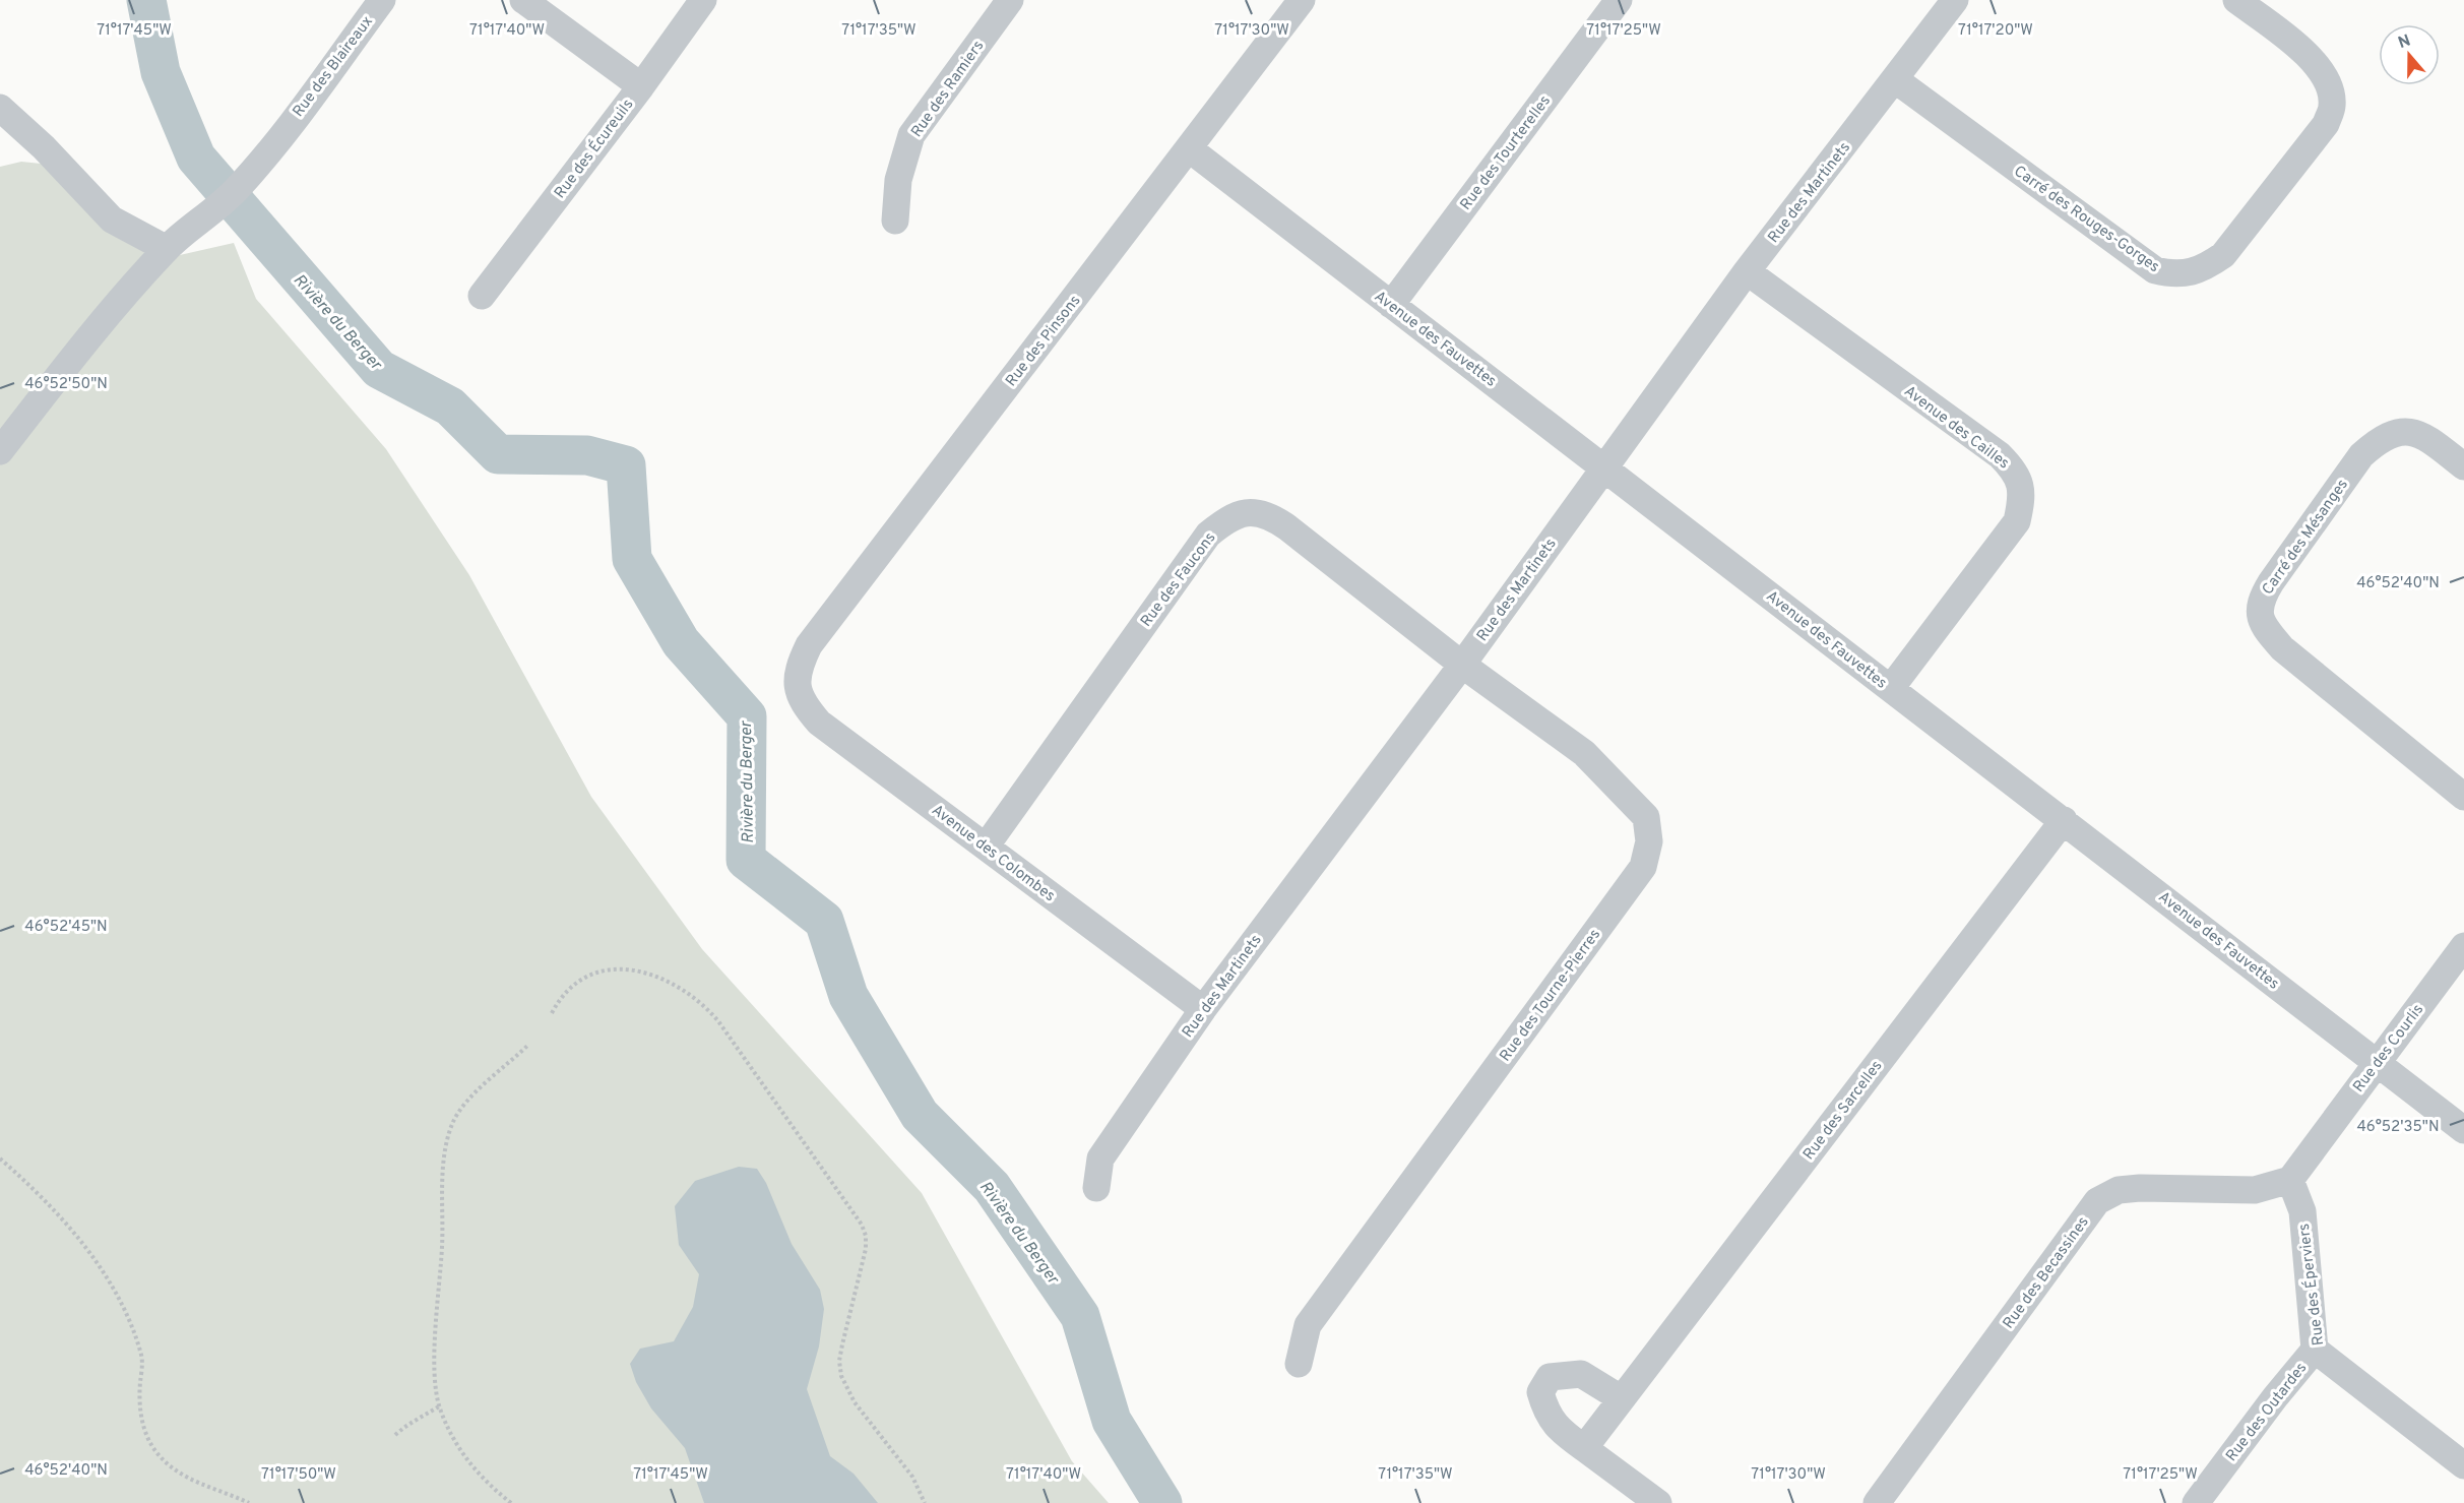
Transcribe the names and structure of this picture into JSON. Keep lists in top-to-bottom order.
{
  "streets": {
    "street": [
      "Rue des Blaireaux",
      "Rue des Ramiers",
      "Rue des Écureuils",
      "Rue des Tourterelles",
      "Rue des Martinets",
      "Carré des Rouges-Gorges",
      "Avenue des Fauvettes",
      "Rue des Pinsons",
      "Avenue des Cailles",
      "Carré des Mésanges",
      "Rue des Faucons",
      "Avenue des Colombes",
      "Rue des Tourne-Pierres",
      "Rue des Courlis",
      "Rue des Sarcelles",
      "Rue des Becassines",
      "Rue des Éperviers",
      "Rue des Outardes"
    ]
  },
  "crossings": [
    ["Rue des Tourterelles", "Avenue des Fauvettes"],
    ["Rue des Martinets", "Carré des Rouges-Gorges"],
    ["Rue des Martinets", "Avenue des Fauvettes"],
    ["Rue des Martinets", "Avenue des Cailles"],
    ["Rue des Martinets", "Rue des Faucons"],
    ["Rue des Martinets", "Avenue des Colombes"],
    ["Rue des Martinets", "Rue des Tourne-Pierres"],
    ["Avenue des Fauvettes", "Rue des Pinsons"],
    ["Avenue des Fauvettes", "Avenue des Cailles"],
    ["Avenue des Fauvettes", "Rue des Courlis"],
    ["Avenue des Fauvettes", "Rue des Sarcelles"],
    ["Rue des Pinsons", "Avenue des Colombes"],
    ["Rue des Faucons", "Avenue des Colombes"],
    ["Rue des Faucons", "Rue des Tourne-Pierres"],
    ["Rue des Courlis", "Rue des Becassines"],
    ["Rue des Courlis", "Rue des Éperviers"],
    ["Rue des Becassines", "Rue des Éperviers"],
    ["Rue des Éperviers", "Rue des Outardes"]
  ],
  "water": ["Rivière du Berger"],
  "north": "top",
  "coordinates": [
    "71°17'20\"W",
    "71°17'45\"W",
    "71°17'40\"W",
    "71°17'35\"W",
    "71°17'30\"W",
    "71°17'25\"W",
    "46°52'50\"N",
    "46°52'40\"N",
    "46°52'45\"N",
    "46°52'35\"N",
    "71°17'50\"W"
  ]
}
